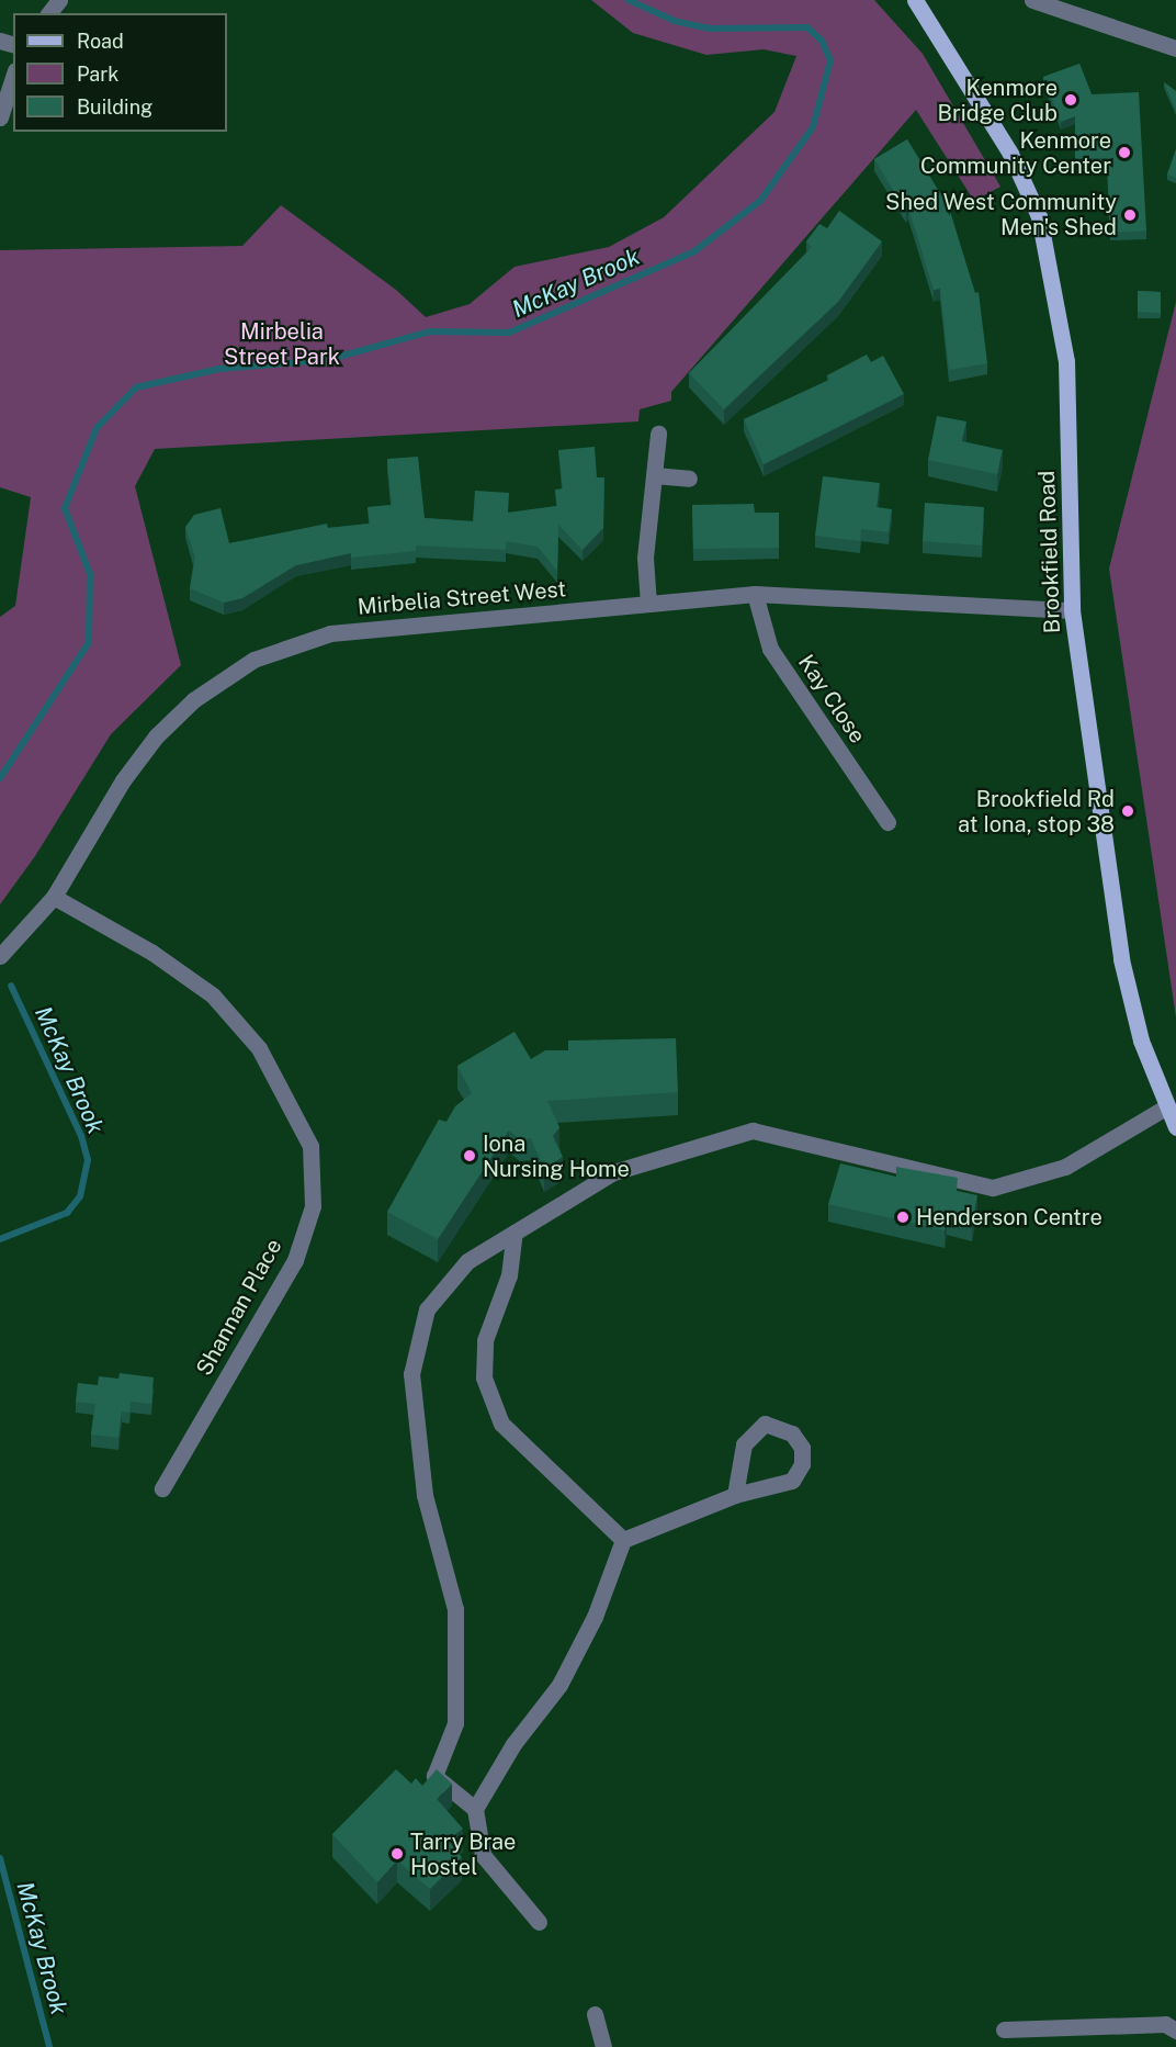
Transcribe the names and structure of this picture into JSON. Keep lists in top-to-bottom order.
{
  "streets": {
    "main road": ["Brookfield Road"],
    "street": ["Mirbelia Street West", "Kay Close", "Shannan Place"]
  },
  "crossings": [
    ["Brookfield Road", "Mirbelia Street West"],
    ["Mirbelia Street West", "Kay Close"],
    ["Mirbelia Street West", "Shannan Place"]
  ],
  "water": ["McKay Brook"],
  "parks": ["Mirbelia Street Park"],
  "places": [
    "Kenmore Bridge Club",
    "Kenmore Community Center",
    "Shed West Community Men's Shed",
    "Brookfield Rd at Iona, stop 38",
    "Iona Nursing Home",
    "Henderson Centre",
    "Tarry Brae Hostel"
  ],
  "legend": ["Road", "Park", "Building"]
}
